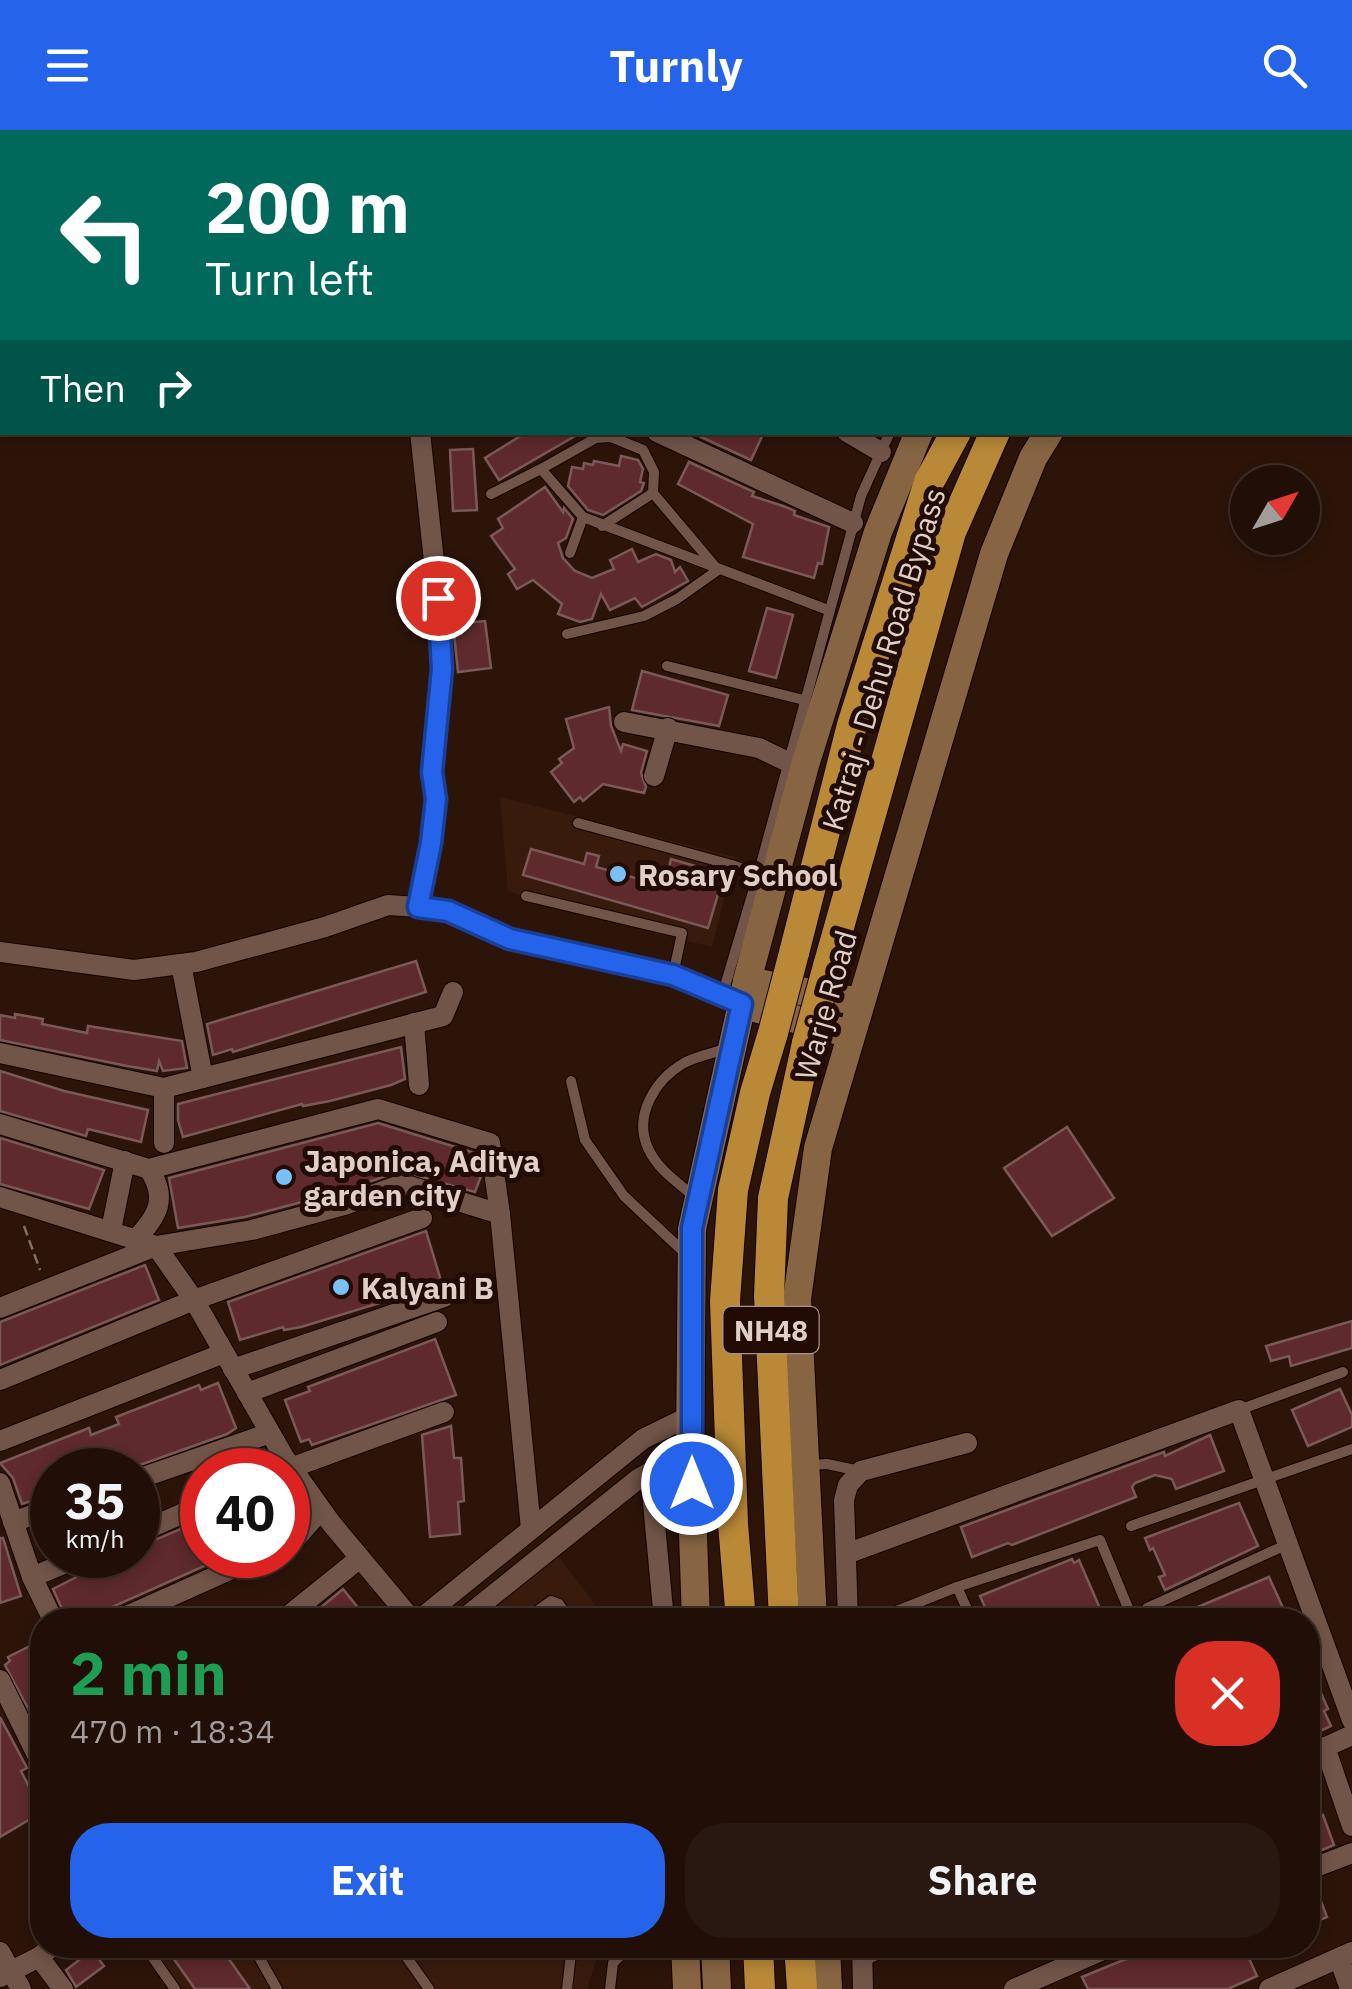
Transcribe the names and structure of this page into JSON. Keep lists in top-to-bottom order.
{
  "streets": {
    "highway": ["Katraj - Dehu Road Bypass", "NH48"],
    "street": ["Warje Road"]
  },
  "places": ["Rosary School", "Japonica, Aditya garden city", "Kalyani B"],
  "north": "top right",
  "page": {
    "header": "Turnly",
    "turn": ["200 m", "Turn left"],
    "then": "Then",
    "speed": "35 km/h",
    "limit": "40",
    "heading": ["2 min", "470 m · 18:34"],
    "buttons": ["Exit", "Share"]
  }
}
